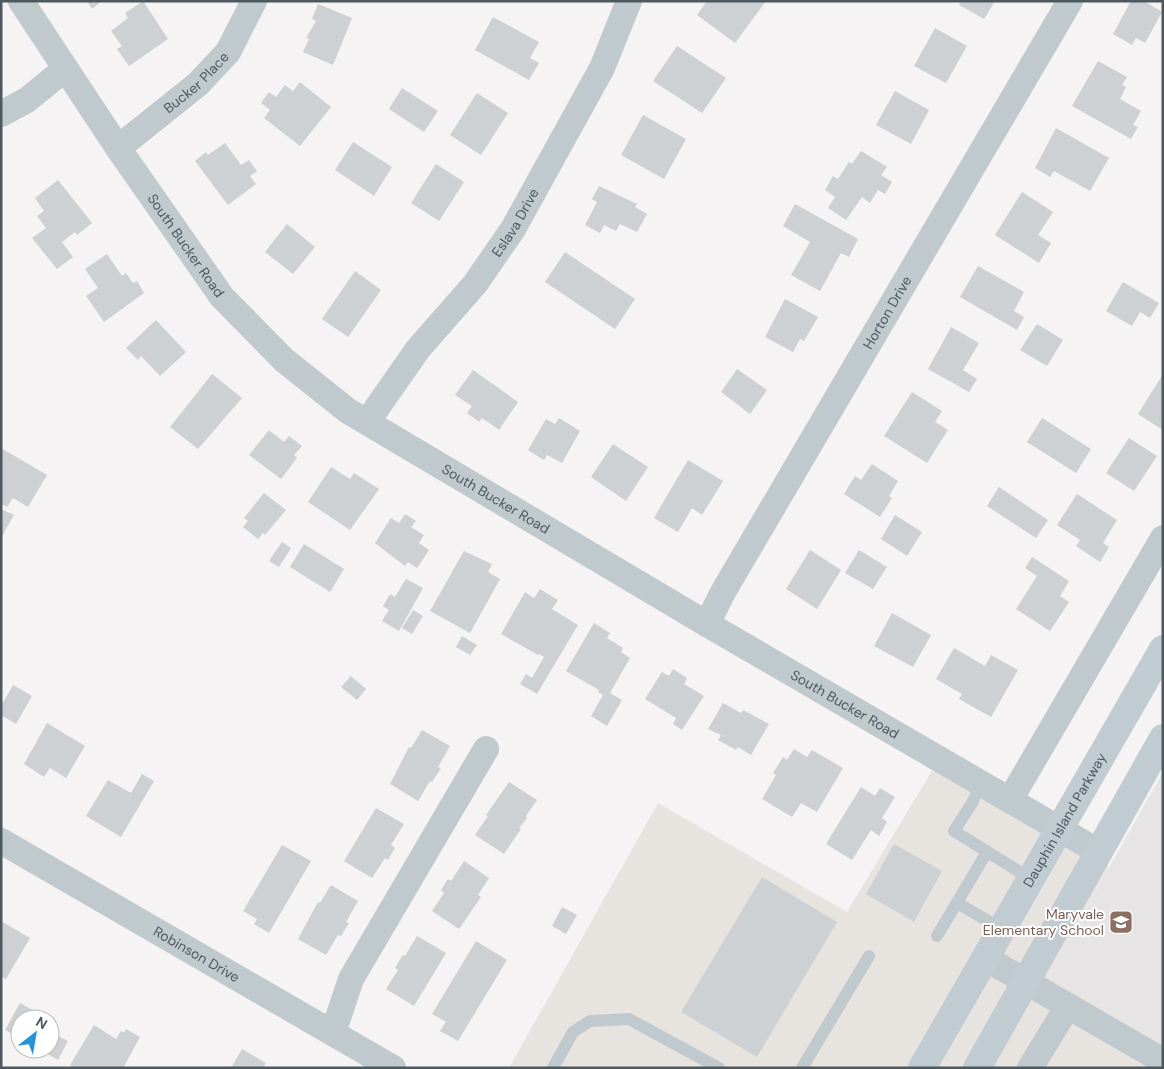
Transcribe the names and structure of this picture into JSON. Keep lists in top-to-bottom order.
{
  "streets": {
    "main road": ["Dauphin Island Parkway"],
    "street": [
      "Bucker Place",
      "Eslava Drive",
      "South Bucker Road",
      "Horton Drive",
      "Robinson Drive"
    ]
  },
  "crossings": [
    ["Bucker Place", "South Bucker Road"],
    ["Eslava Drive", "South Bucker Road"],
    ["South Bucker Road", "Horton Drive"],
    ["South Bucker Road", "Dauphin Island Parkway"]
  ],
  "places": {
    "school or university": ["Maryvale Elementary School"]
  },
  "north": "top right"
}
